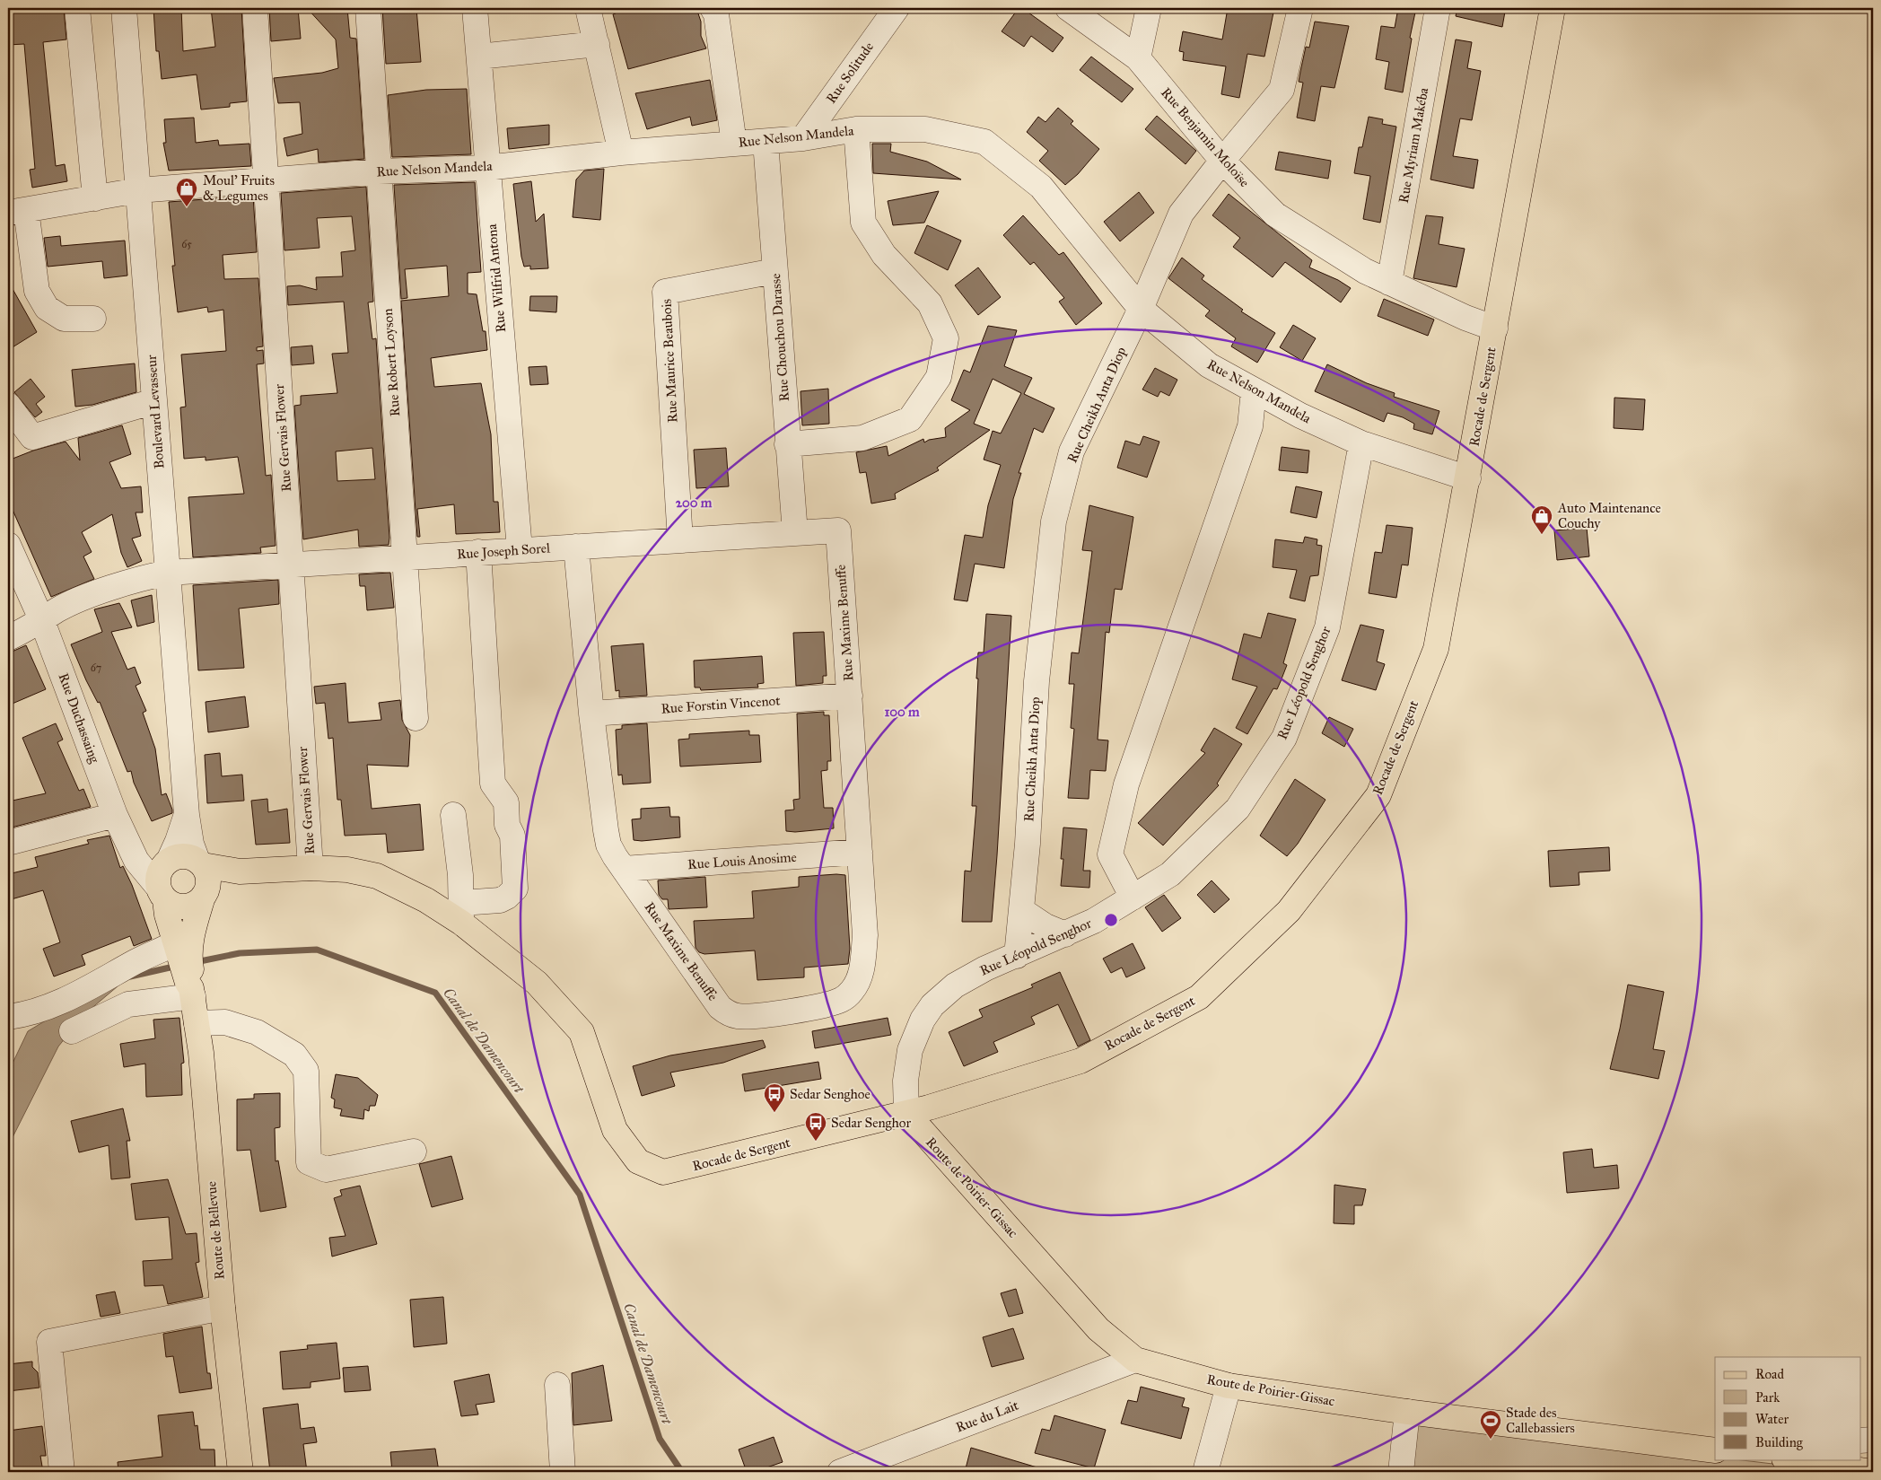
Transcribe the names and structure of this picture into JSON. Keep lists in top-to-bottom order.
{
  "streets": {
    "main road": ["Rocade de Sergent", "Route de Poirier-Gissac", "Route de Bellevue"],
    "street": [
      "Rue Solitude",
      "Rue Nelson Mandela",
      "Rue Benjamin Moloïse",
      "Rue Myriam Makéba",
      "Rue Wilfrid Antona",
      "Rue Chouchou Darasse",
      "Rue Maurice Beaubois",
      "Rue Robert Loyson",
      "Rue Cheikh Anta Diop",
      "Boulevard Levasseur",
      "Rue Gervais Flower",
      "Rue Joseph Sorel",
      "Rue Maxime Benuffe",
      "Rue Léopold Senghor",
      "Rue Forstin Vincenot",
      "Rue Duchassaing",
      "Rue Louis Anosime",
      "Rue du Lait"
    ]
  },
  "crossings": [
    ["Rue Solitude", "Rue Nelson Mandela"],
    ["Rue Nelson Mandela", "Rue Wilfrid Antona"],
    ["Rue Nelson Mandela", "Rue Chouchou Darasse"],
    ["Rue Nelson Mandela", "Rue Robert Loyson"],
    ["Rue Nelson Mandela", "Rocade de Sergent"],
    ["Rue Nelson Mandela", "Rue Cheikh Anta Diop"],
    ["Rue Nelson Mandela", "Boulevard Levasseur"],
    ["Rue Nelson Mandela", "Rue Gervais Flower"],
    ["Rue Nelson Mandela", "Rue Léopold Senghor"],
    ["Rue Benjamin Moloïse", "Rue Myriam Makéba"],
    ["Rue Benjamin Moloïse", "Rocade de Sergent"],
    ["Rue Benjamin Moloïse", "Rue Cheikh Anta Diop"],
    ["Rue Wilfrid Antona", "Rue Joseph Sorel"],
    ["Rue Chouchou Darasse", "Rue Maurice Beaubois"],
    ["Rue Chouchou Darasse", "Rue Joseph Sorel"],
    ["Rue Maurice Beaubois", "Rue Joseph Sorel"],
    ["Rue Robert Loyson", "Rue Joseph Sorel"],
    ["Rocade de Sergent", "Boulevard Levasseur"],
    ["Rocade de Sergent", "Rue Gervais Flower"],
    ["Rocade de Sergent", "Rue Léopold Senghor"],
    ["Rocade de Sergent", "Rue Duchassaing"],
    ["Rocade de Sergent", "Route de Poirier-Gissac"],
    ["Rocade de Sergent", "Route de Bellevue"],
    ["Rue Cheikh Anta Diop", "Rue Léopold Senghor"],
    ["Boulevard Levasseur", "Rue Joseph Sorel"],
    ["Boulevard Levasseur", "Rue Duchassaing"],
    ["Boulevard Levasseur", "Route de Bellevue"],
    ["Rue Gervais Flower", "Rue Joseph Sorel"],
    ["Rue Joseph Sorel", "Rue Maxime Benuffe"],
    ["Rue Joseph Sorel", "Rue Duchassaing"],
    ["Rue Maxime Benuffe", "Rue Forstin Vincenot"],
    ["Rue Maxime Benuffe", "Rue Louis Anosime"],
    ["Rue Léopold Senghor", "Route de Poirier-Gissac"],
    ["Rue Duchassaing", "Route de Bellevue"],
    ["Route de Poirier-Gissac", "Rue du Lait"]
  ],
  "water": ["Canal de Damencourt"],
  "places": {
    "shop": ["Moul' Fruits & Legumes", "Auto Maintenance Couchy"],
    "bus stop": ["Sedar Senghoe", "Sedar Senghor"],
    "sports": ["Stade des Callebassiers"]
  },
  "house_numbers": ["65", "67"],
  "legend": [
    "Road",
    "Park",
    "Water",
    "Building"
  ],
  "rings": ["200 m", "100 m"]
}
